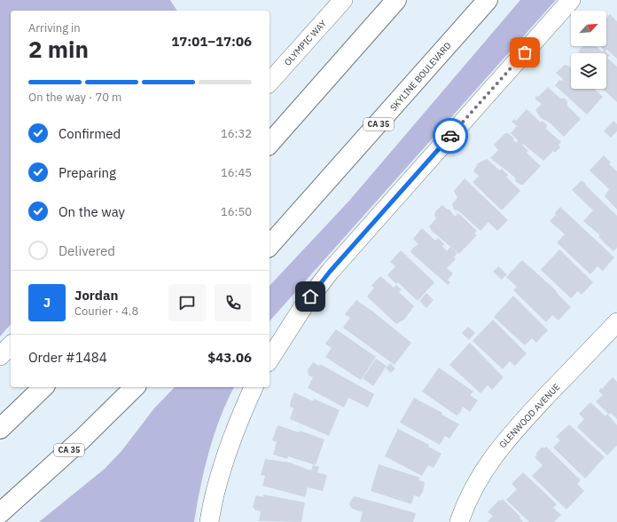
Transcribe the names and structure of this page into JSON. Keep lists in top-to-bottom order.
{
  "streets": {
    "main road": ["SKYLINE BOULEVARD", "CA 35"],
    "street": ["OLYMPIC WAY", "GLENWOOD AVENUE"]
  },
  "north": "top right",
  "page": {
    "heading": ["2 min", "Arriving in", "17:01–17:06"],
    "panel": [
      "Jordan",
      "Courier · 4.8",
      "Order #1484",
      "$43.06"
    ],
    "bar": "On the way · 70 m",
    "list": [
      ["Confirmed", "16:32"],
      ["Preparing", "16:45"],
      ["On the way", "16:50"],
      "Delivered"
    ],
    "round": "J"
  }
}
